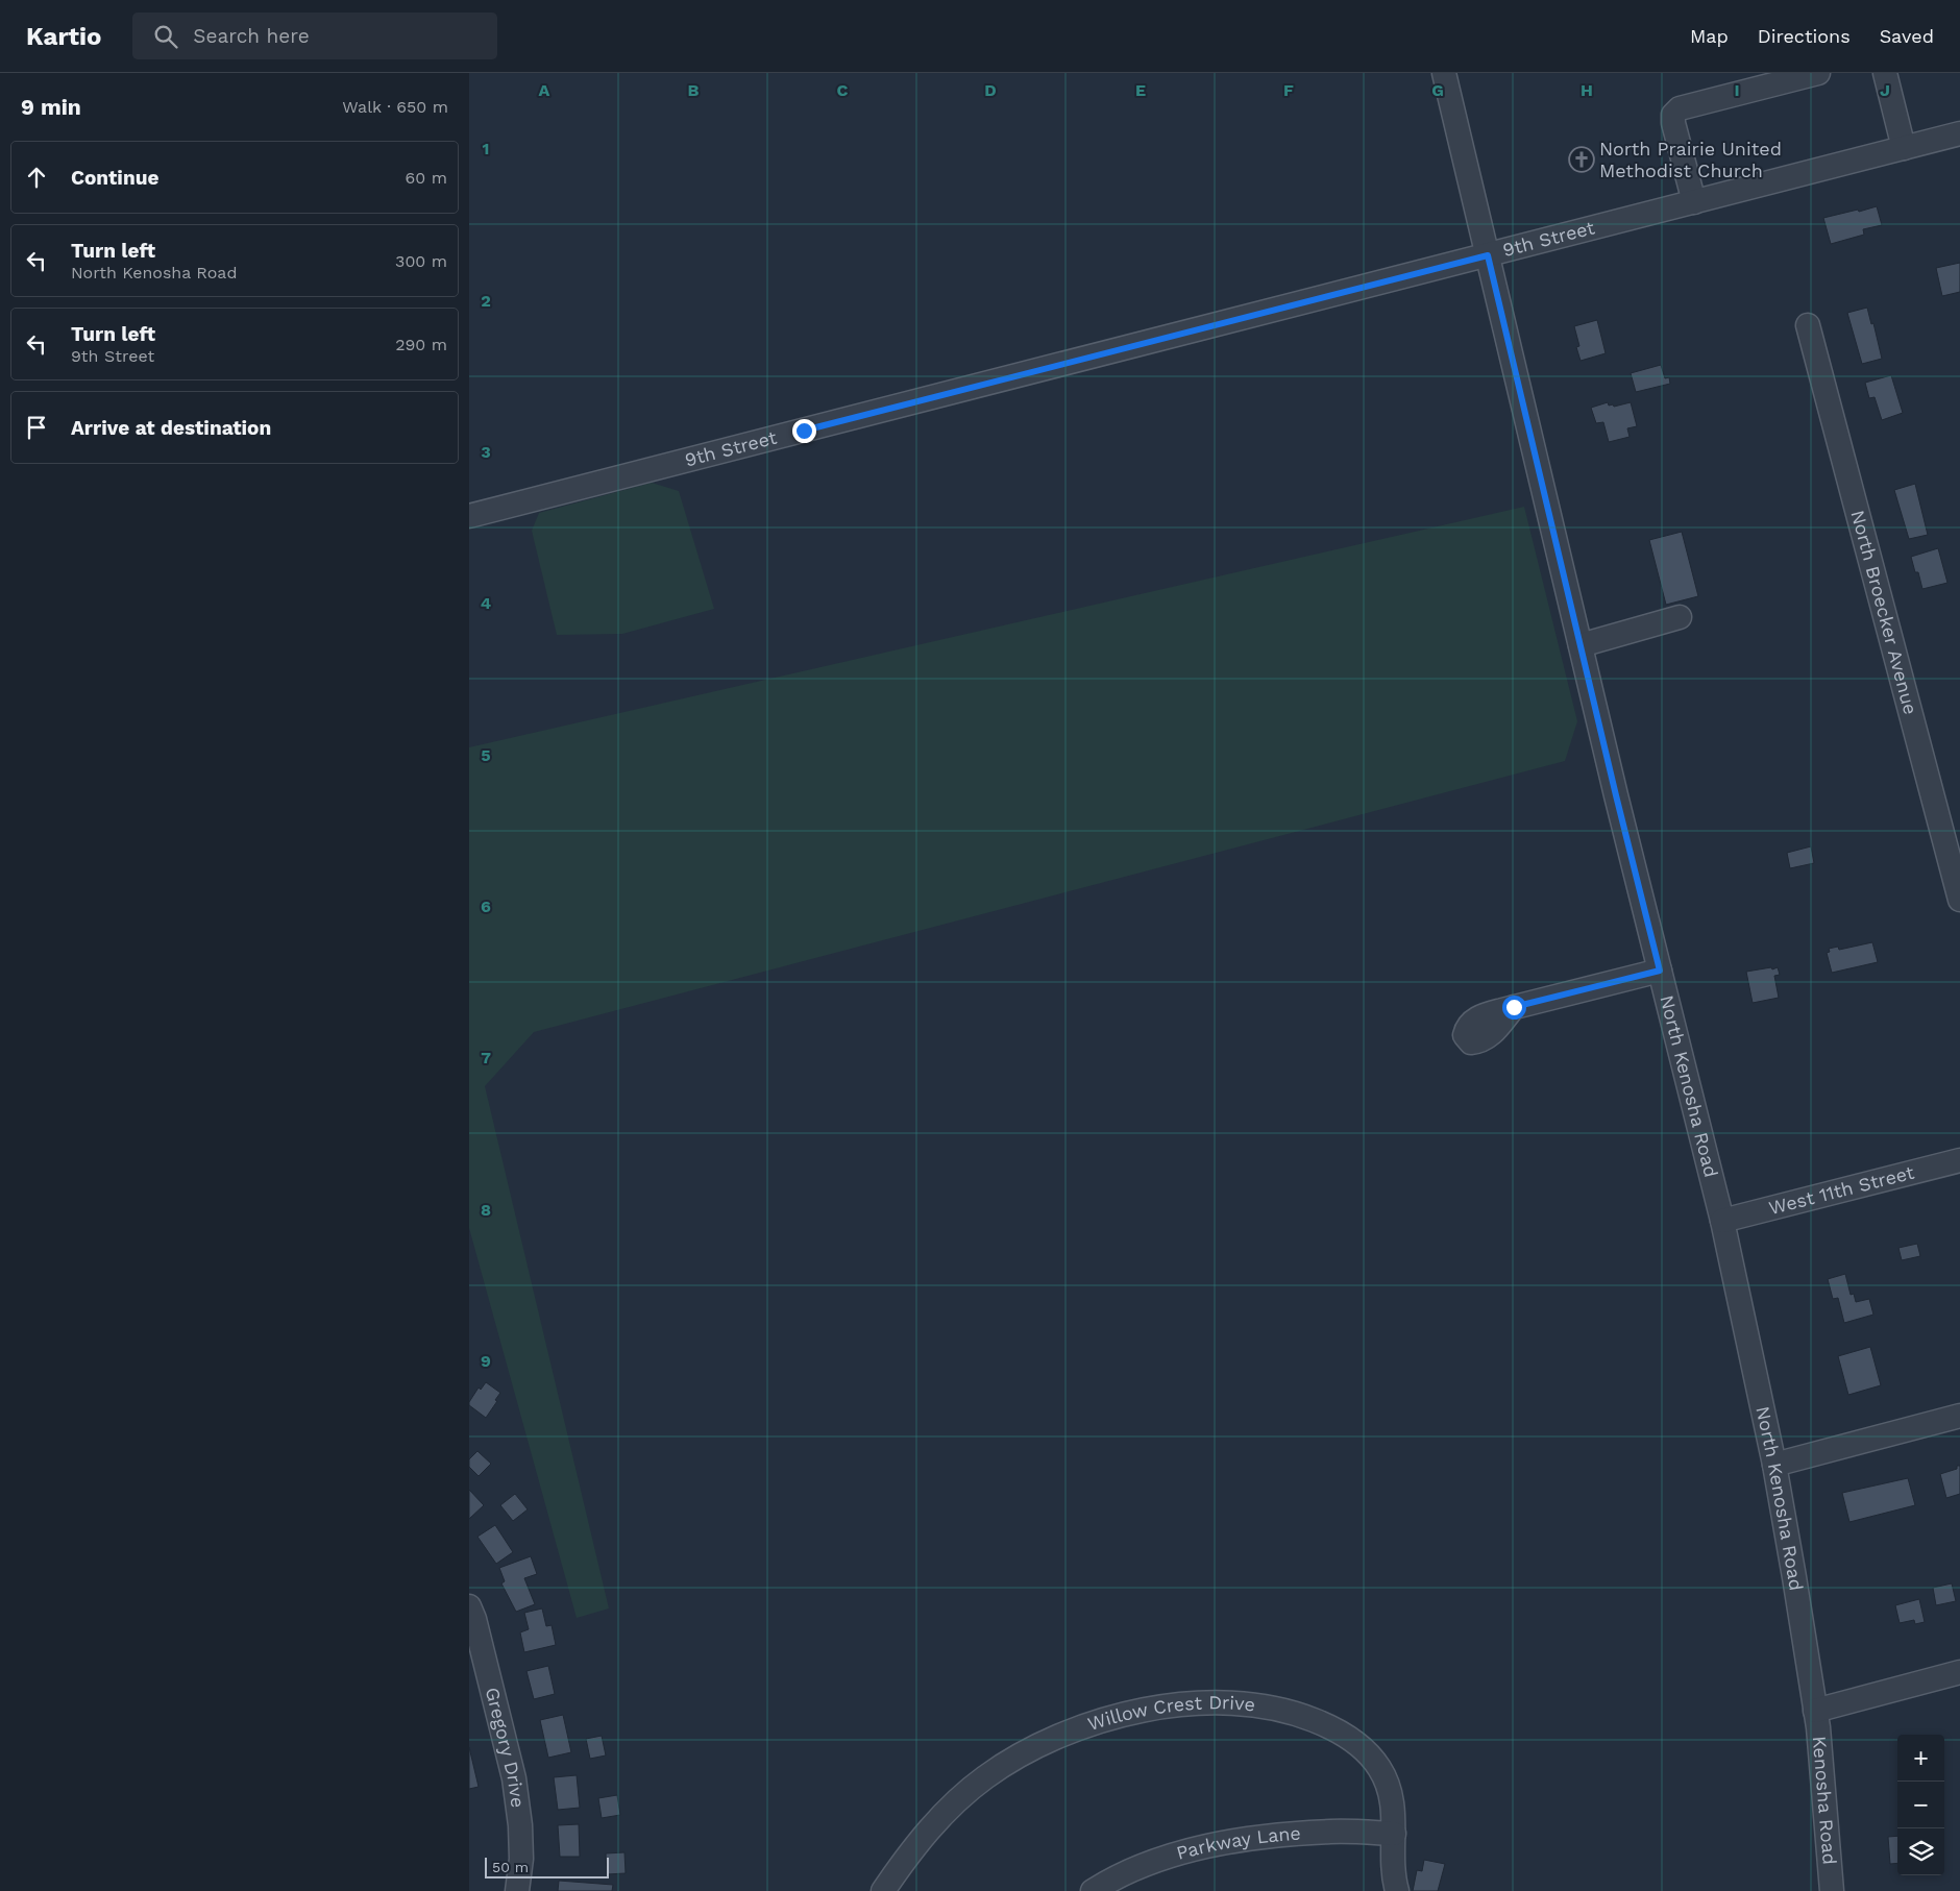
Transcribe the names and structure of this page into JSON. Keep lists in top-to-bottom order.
{
  "streets": {
    "street": [
      "9th Street",
      "North Broecker Avenue",
      "North Kenosha Road",
      "West 11th Street",
      "Willow Crest Drive",
      "Gregory Drive",
      "Kenosha Road",
      "Parkway Lane"
    ]
  },
  "crossings": [
    ["9th Street", "North Kenosha Road"],
    ["North Kenosha Road", "West 11th Street"],
    ["North Kenosha Road", "Kenosha Road"],
    ["Willow Crest Drive", "Parkway Lane"]
  ],
  "places": {
    "church": ["North Prairie United Methodist Church"]
  },
  "scale_bar": "50 m",
  "page": {
    "header": "Kartio",
    "search": "Search here",
    "nav": ["Map", "Directions", "Saved"],
    "heading": ["9 min", "Walk · 650 m"],
    "list": [
      ["Continue", "60 m"],
      ["Turn left", "North Kenosha Road", "300 m"],
      ["Turn left", "9th Street", "290 m"],
      "Arrive at destination"
    ],
    "map_buttons": ["+", "−"],
    "scale": "50 m"
  },
  "grid": {
    "columns": [
      "A",
      "B",
      "C",
      "D",
      "E",
      "F",
      "G",
      "H",
      "I",
      "J"
    ],
    "rows": [
      "1",
      "2",
      "3",
      "4",
      "5",
      "6",
      "7",
      "8",
      "9"
    ]
  }
}
